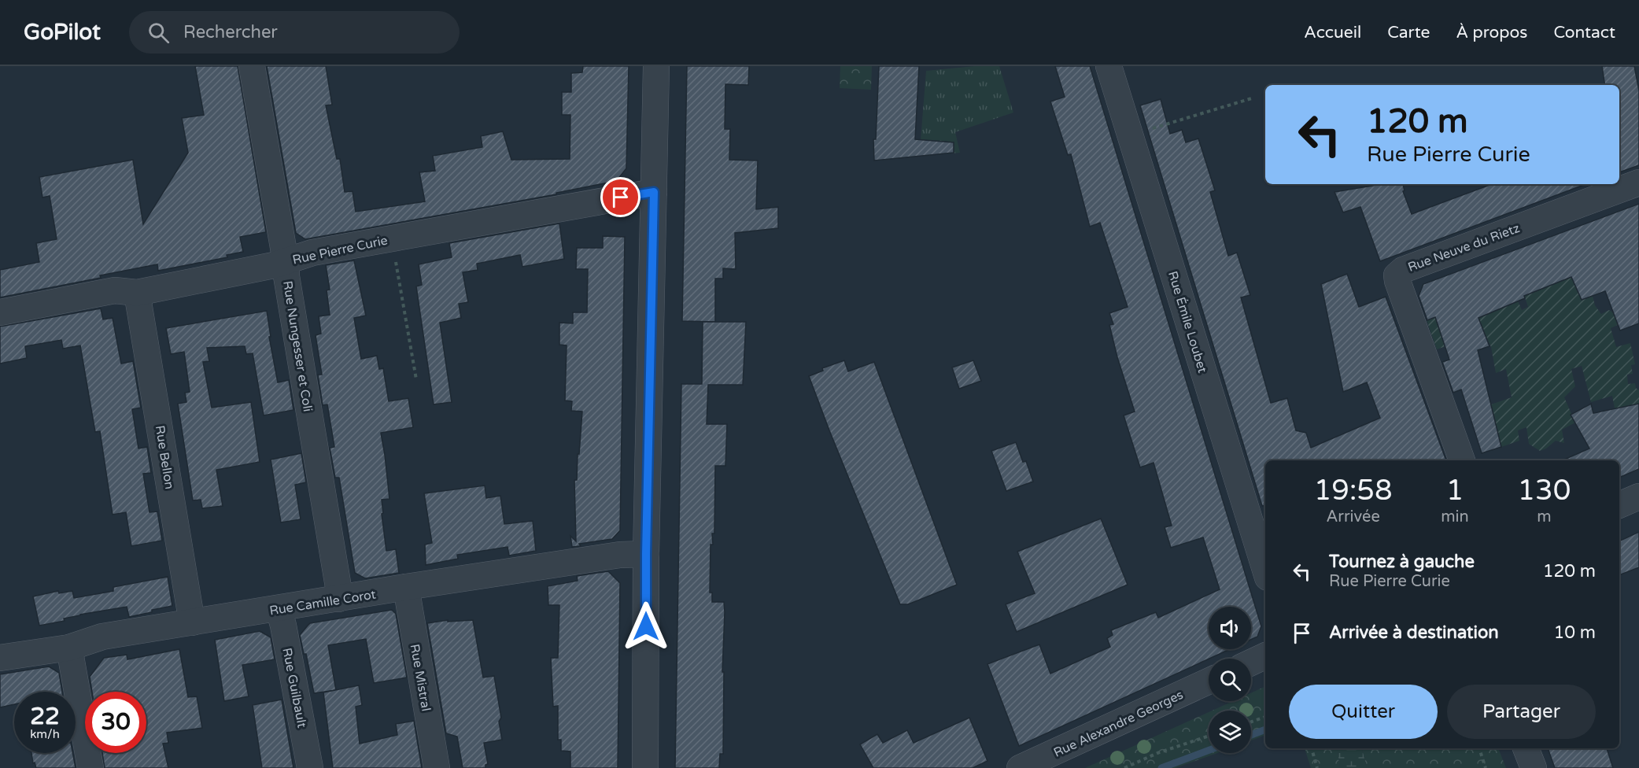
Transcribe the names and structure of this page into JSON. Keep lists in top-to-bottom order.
{
  "streets": {
    "street": [
      "Rue Neuve du Rietz",
      "Rue Pierre Curie",
      "Rue Émile Loubet",
      "Rue Nungesser et Coli",
      "Rue Bellon",
      "Rue Camille Corot",
      "Rue Mistral",
      "Rue Guilbault",
      "Rue Alexandre Georges"
    ]
  },
  "crossings": [
    ["Rue Pierre Curie", "Rue Nungesser et Coli"],
    ["Rue Pierre Curie", "Rue Bellon"],
    ["Rue Nungesser et Coli", "Rue Camille Corot"],
    ["Rue Bellon", "Rue Camille Corot"],
    ["Rue Camille Corot", "Rue Mistral"],
    ["Rue Camille Corot", "Rue Guilbault"]
  ],
  "page": {
    "header": "GoPilot",
    "search": "Rechercher",
    "nav": [
      "Accueil",
      "Carte",
      "À propos",
      "Contact"
    ],
    "turn": ["120 m", "Rue Pierre Curie"],
    "eta": [
      "19:58",
      "Arrivée",
      "1",
      "min",
      "130",
      "m"
    ],
    "list": [
      {
        "name": "Tournez à gauche",
        "note": "Rue Pierre Curie",
        "value": "120 m"
      },
      {
        "name": "Arrivée à destination",
        "value": "10 m"
      }
    ],
    "buttons": ["Quitter", "Partager"],
    "speed": "22 km/h",
    "limit": "30"
  }
}
